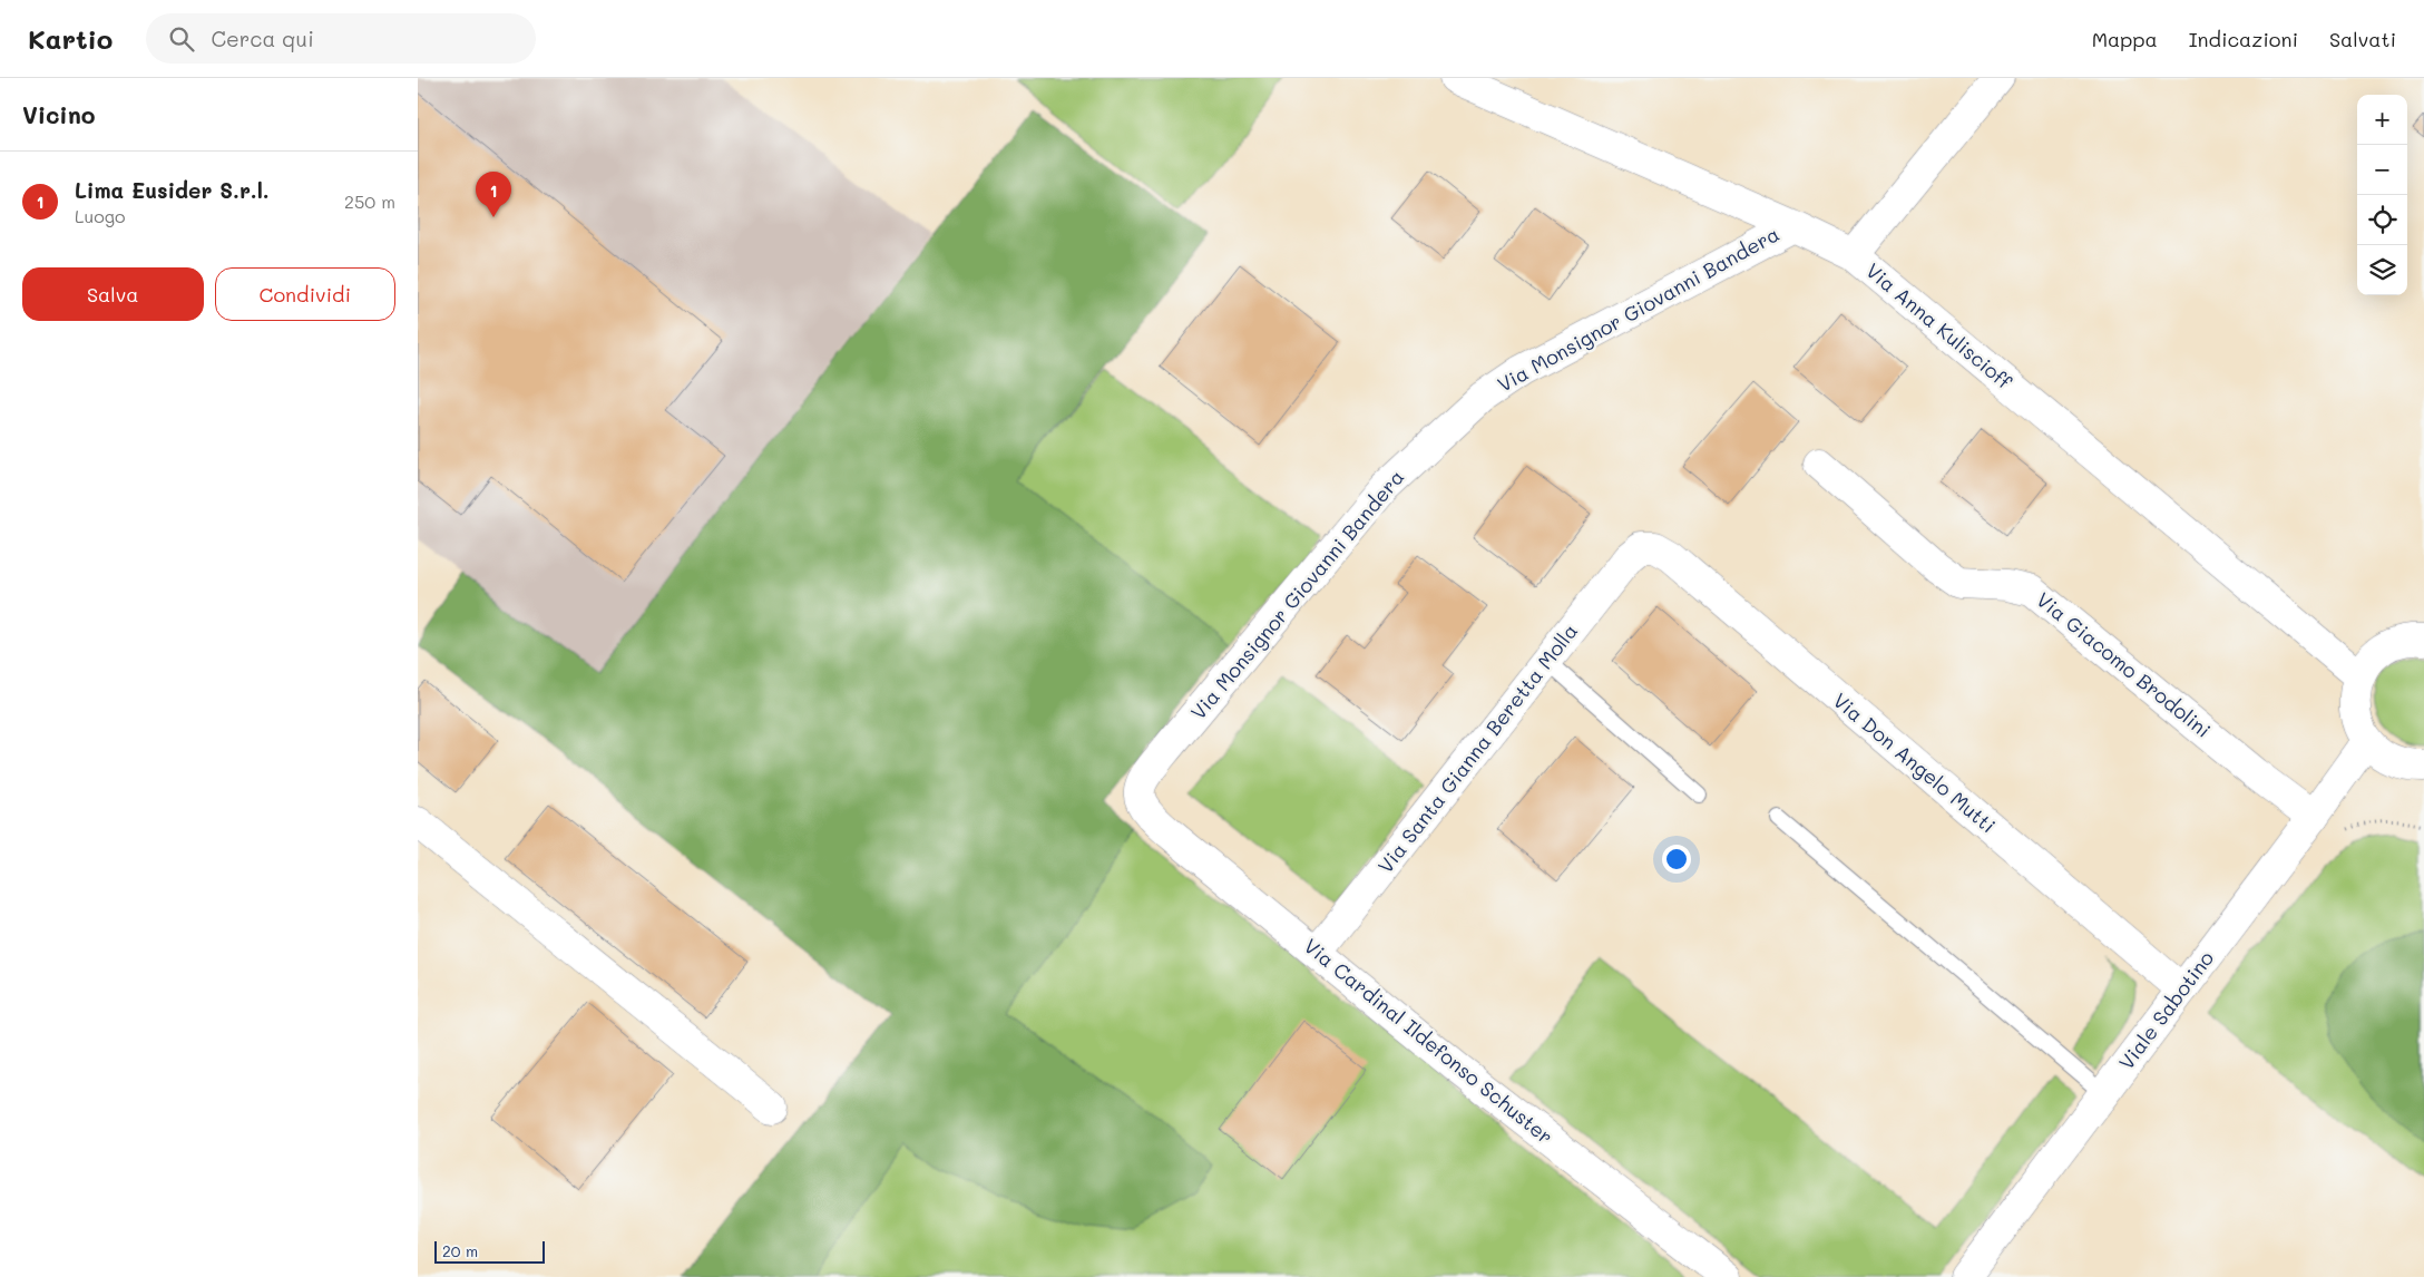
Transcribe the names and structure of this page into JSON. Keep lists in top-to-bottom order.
{
  "streets": {
    "street": [
      "Via Monsignor Giovanni Bandera",
      "Via Anna Kuliscioff",
      "Via Giacomo Brodolini",
      "Via Santa Gianna Beretta Molla",
      "Via Don Angelo Mutti",
      "Viale Sabotino",
      "Via Cardinal Ildefonso Schuster"
    ]
  },
  "crossings": [
    ["Via Monsignor Giovanni Bandera", "Via Anna Kuliscioff"],
    ["Via Monsignor Giovanni Bandera", "Via Cardinal Ildefonso Schuster"],
    ["Via Giacomo Brodolini", "Viale Sabotino"],
    ["Via Santa Gianna Beretta Molla", "Via Don Angelo Mutti"],
    ["Via Santa Gianna Beretta Molla", "Via Cardinal Ildefonso Schuster"],
    ["Via Don Angelo Mutti", "Viale Sabotino"]
  ],
  "scale_bar": "20 m",
  "page": {
    "header": "Kartio",
    "search": "Cerca qui",
    "nav": ["Mappa", "Indicazioni", "Salvati"],
    "heading": "Vicino",
    "map_buttons": ["+", "−"],
    "list": [
      {
        "mark": "1",
        "name": "Lima Eusider S.r.l.",
        "note": "Luogo",
        "value": "250 m"
      }
    ],
    "pins": "1",
    "buttons": ["Salva", "Condividi"],
    "scale": "20 m"
  }
}
